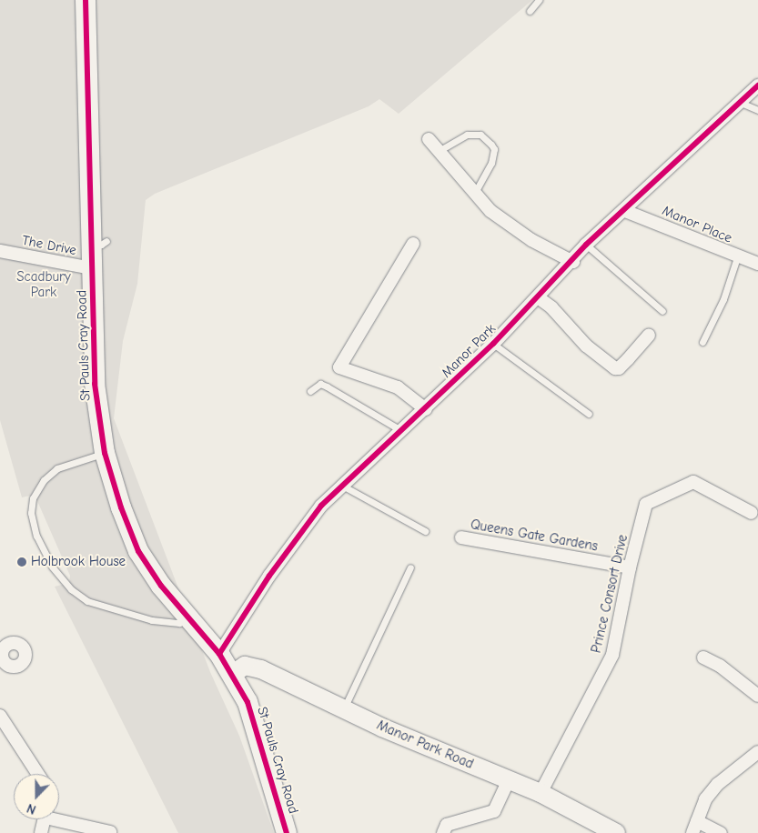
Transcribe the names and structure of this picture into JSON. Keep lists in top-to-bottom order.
{
  "streets": {
    "main road": ["St Pauls Cray Road", "Manor Park Road"],
    "street": [
      "Manor Place",
      "The Drive",
      "Manor Park",
      "Queens Gate Gardens",
      "Prince Consort Drive"
    ]
  },
  "crossings": [
    ["Manor Place", "Manor Park"],
    ["The Drive", "St Pauls Cray Road"],
    ["St Pauls Cray Road", "Manor Park"],
    ["St Pauls Cray Road", "Manor Park Road"],
    ["Queens Gate Gardens", "Prince Consort Drive"],
    ["Prince Consort Drive", "Manor Park Road"]
  ],
  "parks": ["Scadbury Park"],
  "places": ["Holbrook House"],
  "north": "bottom"
}
